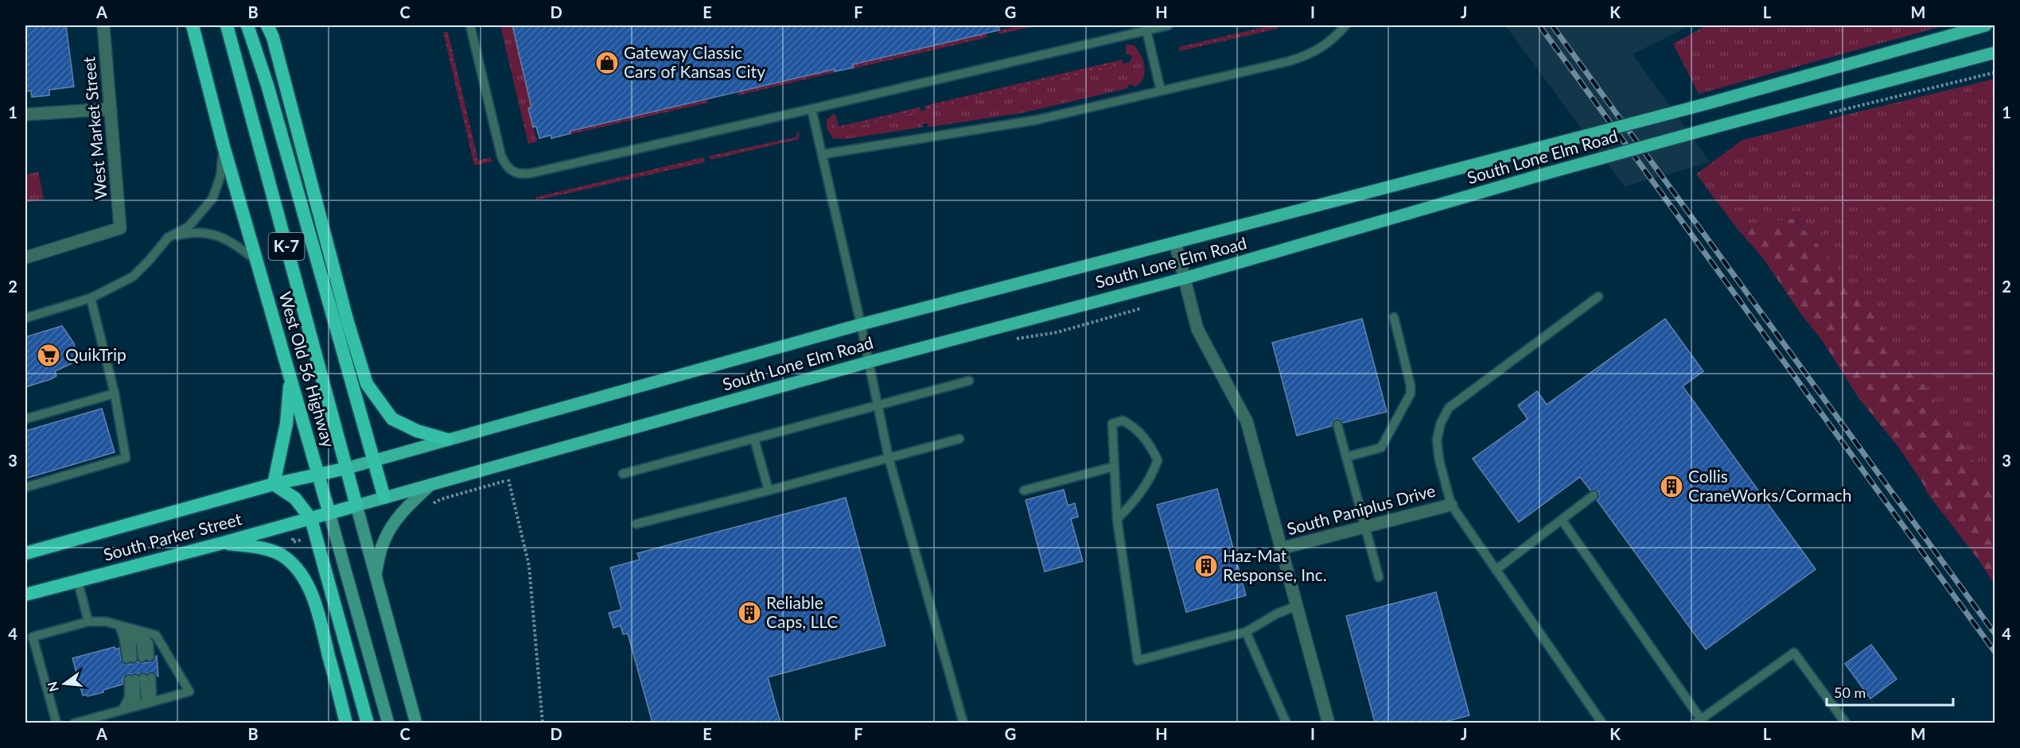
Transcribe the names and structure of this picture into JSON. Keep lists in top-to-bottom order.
{
  "streets": {
    "highway": ["K-7", "West Old 56 Highway", "South Parker Street"],
    "main road": ["South Lone Elm Road"],
    "street": ["West Market Street", "South Paniplus Drive"]
  },
  "crossings": [
    ["South Lone Elm Road", "West Old 56 Highway"],
    ["South Lone Elm Road", "South Parker Street"],
    ["K-7", "West Old 56 Highway"],
    ["K-7", "South Parker Street"],
    ["West Old 56 Highway", "South Parker Street"]
  ],
  "places": {
    "shop": ["Gateway Classic Cars of Kansas City"],
    "supermarket": ["QuikTrip"],
    "building": ["Collis CraneWorks/Cormach", "Haz-Mat Response, Inc.", "Reliable Caps, LLC"]
  },
  "scale_bar": "50 m",
  "north": "left",
  "grid": {
    "columns": [
      "A",
      "B",
      "C",
      "D",
      "E",
      "F",
      "G",
      "H",
      "I",
      "J",
      "K",
      "L",
      "M"
    ],
    "rows": [
      "1",
      "2",
      "3",
      "4"
    ]
  }
}
